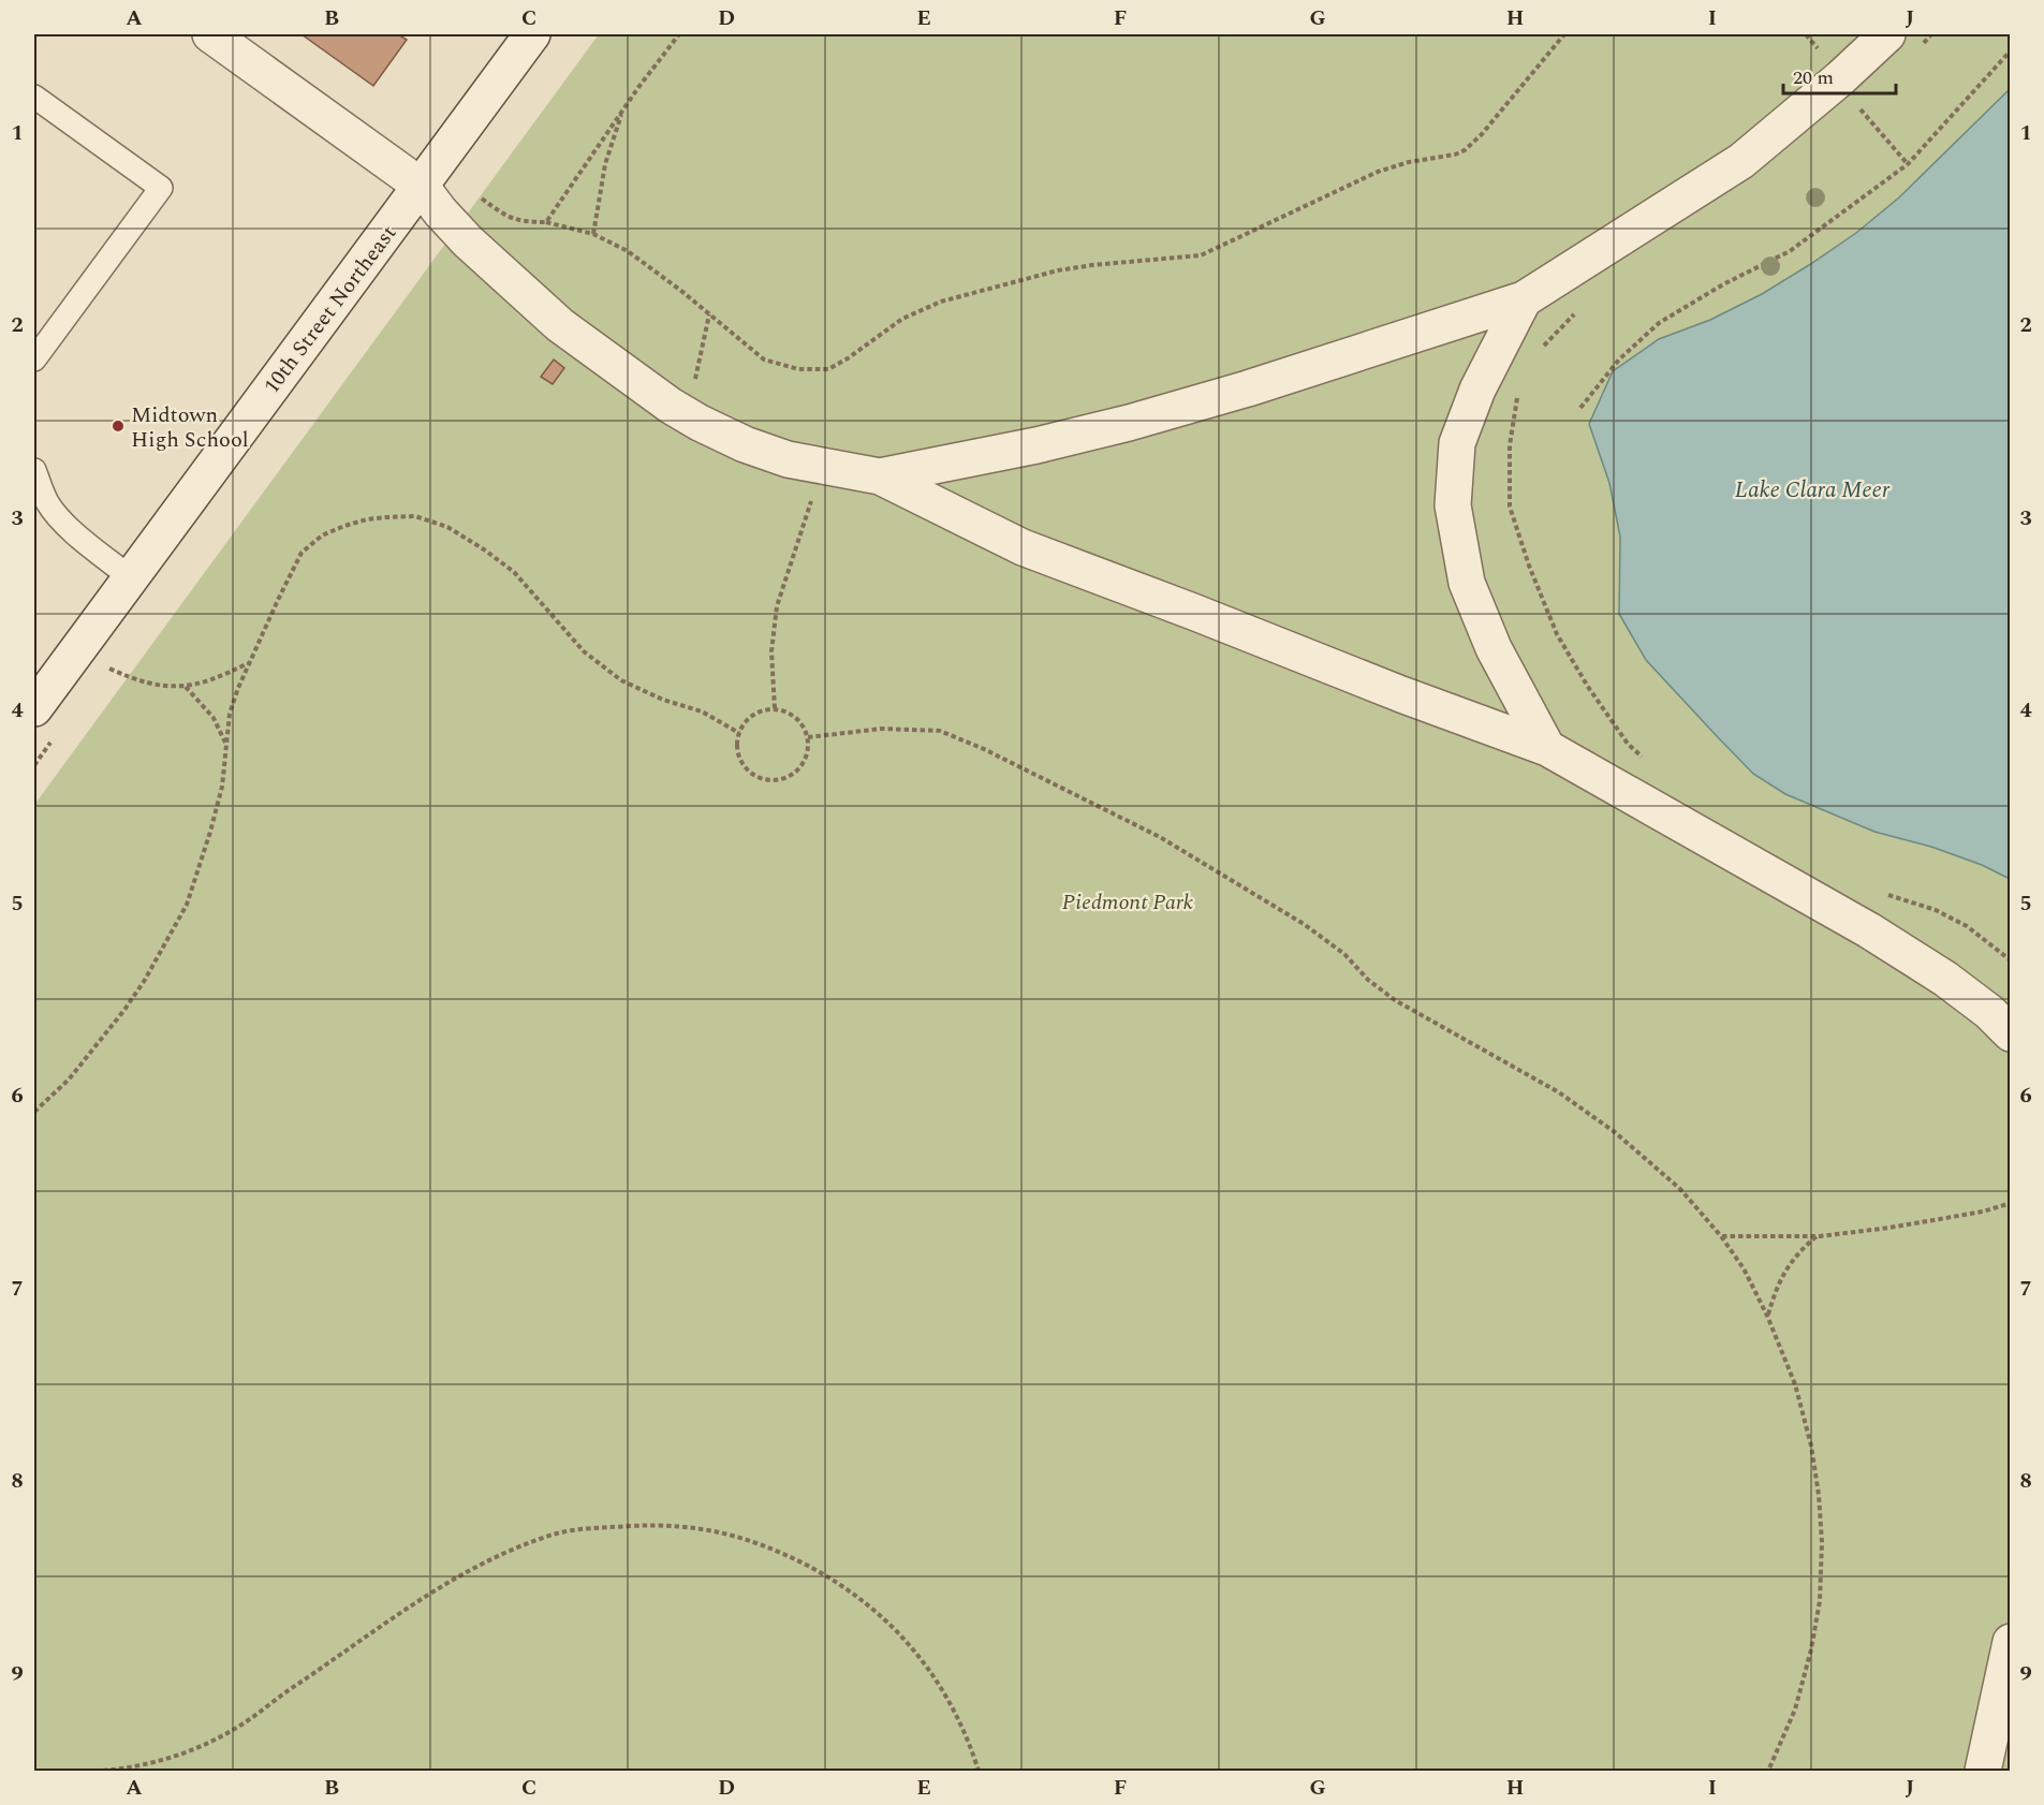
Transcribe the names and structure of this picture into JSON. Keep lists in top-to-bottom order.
{
  "streets": {
    "street": ["10th Street Northeast"]
  },
  "water": ["Lake Clara Meer"],
  "parks": ["Piedmont Park"],
  "places": ["Midtown High School"],
  "scale_bar": "20 m",
  "grid": {
    "columns": [
      "A",
      "B",
      "C",
      "D",
      "E",
      "F",
      "G",
      "H",
      "I",
      "J"
    ],
    "rows": [
      "1",
      "2",
      "3",
      "4",
      "5",
      "6",
      "7",
      "8",
      "9"
    ]
  }
}
